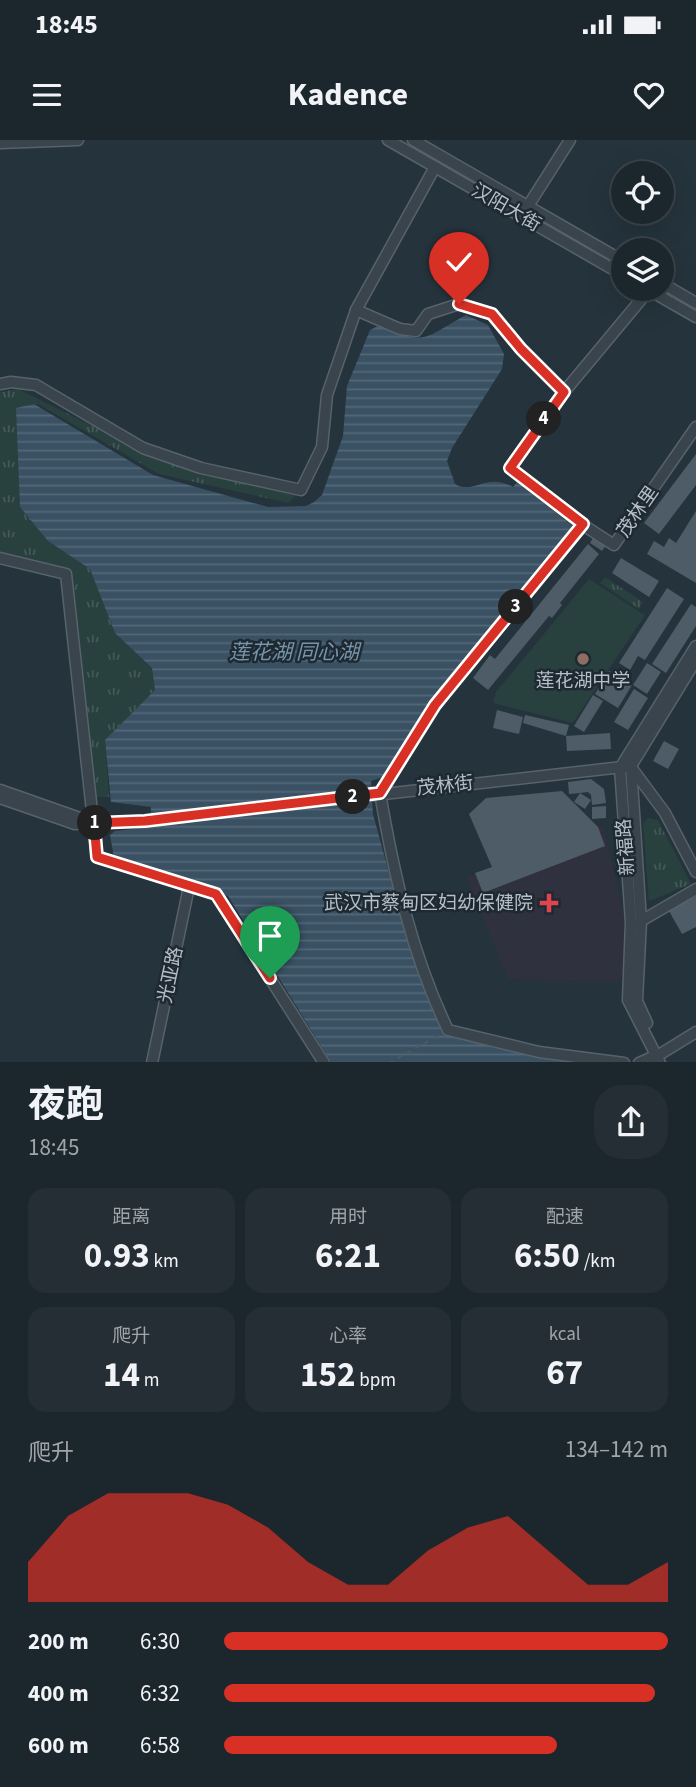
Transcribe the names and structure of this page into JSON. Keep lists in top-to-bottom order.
{
  "streets": {
    "street": [
      "汉阳大街",
      "茂林里",
      "茂林街",
      "新福路",
      "光亚路"
    ]
  },
  "crossings": [
    ["茂林街", "新福路"]
  ],
  "water": ["莲花湖 同心湖"],
  "places": {
    "other": ["莲花湖中学"],
    "health": ["武汉市蔡甸区妇幼保健院"]
  },
  "page": {
    "status": "18:45",
    "header": "Kadence",
    "pins": [
      "4",
      "3",
      "2",
      "1"
    ],
    "heading": ["夜跑", "18:45"],
    "stats": [
      ["距离", "0.93 km"],
      ["用时", "6:21"],
      ["配速", "6:50 /km"],
      ["爬升", "14 m"],
      ["心率", "152 bpm"],
      ["kcal", "67"]
    ],
    "chart": ["爬升", "134–142 m"],
    "list": [
      {
        "name": "200 m",
        "note": "6:30"
      },
      {
        "name": "400 m",
        "note": "6:32"
      },
      {
        "name": "600 m",
        "note": "6:58"
      }
    ]
  }
}
